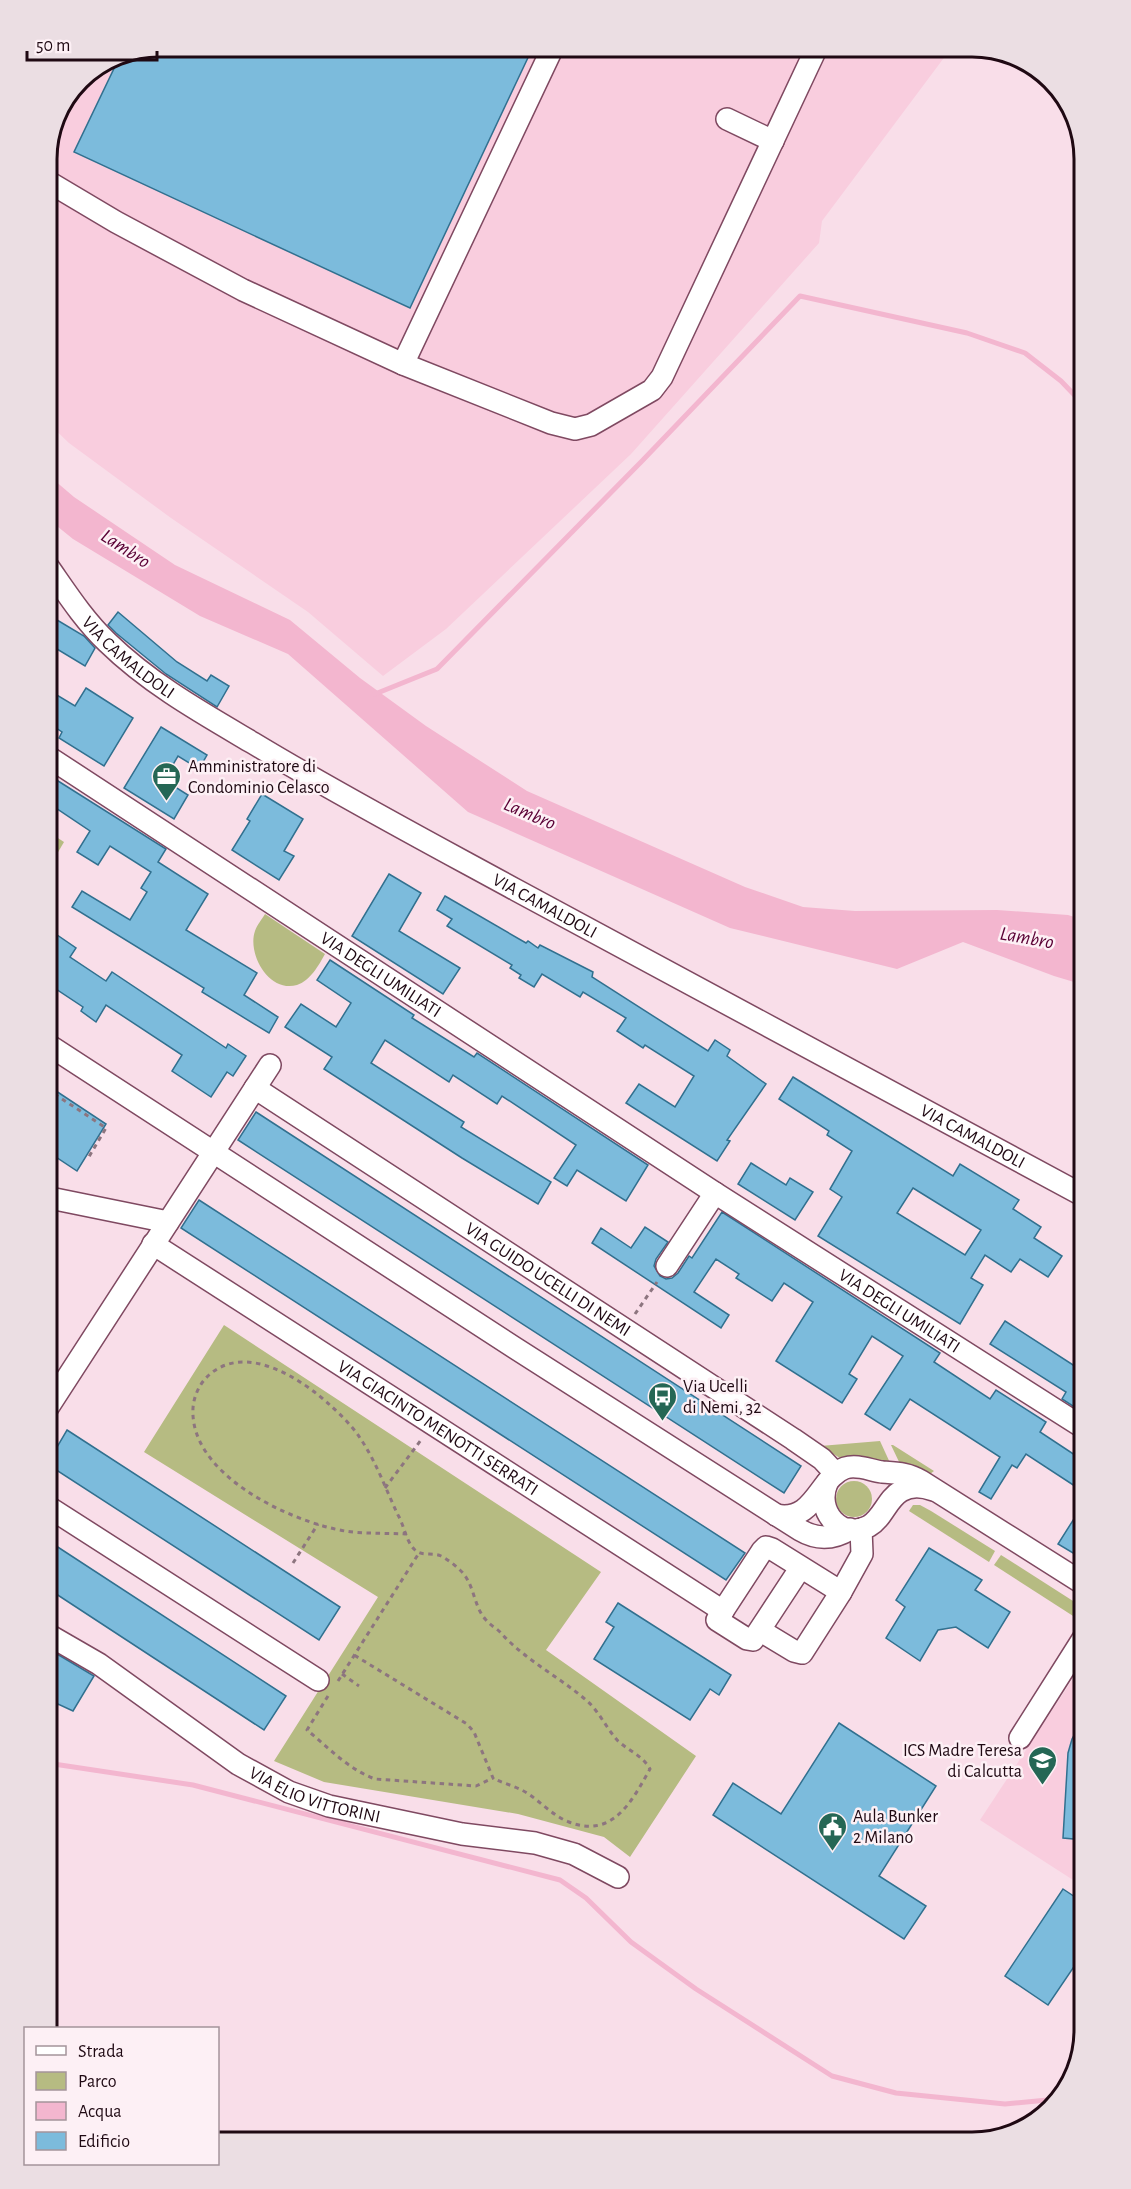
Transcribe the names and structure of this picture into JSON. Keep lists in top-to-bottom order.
{
  "streets": {
    "street": [
      "VIA CAMALDOLI",
      "VIA DEGLI UMILIATI",
      "VIA GUIDO UCELLI DI NEMI",
      "VIA GIACINTO MENOTTI SERRATI",
      "VIA ELIO VITTORINI"
    ]
  },
  "water": ["Lambro"],
  "places": {
    "office": ["Amministratore di Condominio Celasco"],
    "bus stop": ["Via Ucelli di Nemi, 32"],
    "school or university": ["ICS Madre Teresa di Calcutta"],
    "public building": ["Aula Bunker 2 Milano"]
  },
  "legend": [
    "Strada",
    "Parco",
    "Acqua",
    "Edificio"
  ],
  "scale_bar": "50 m"
}
